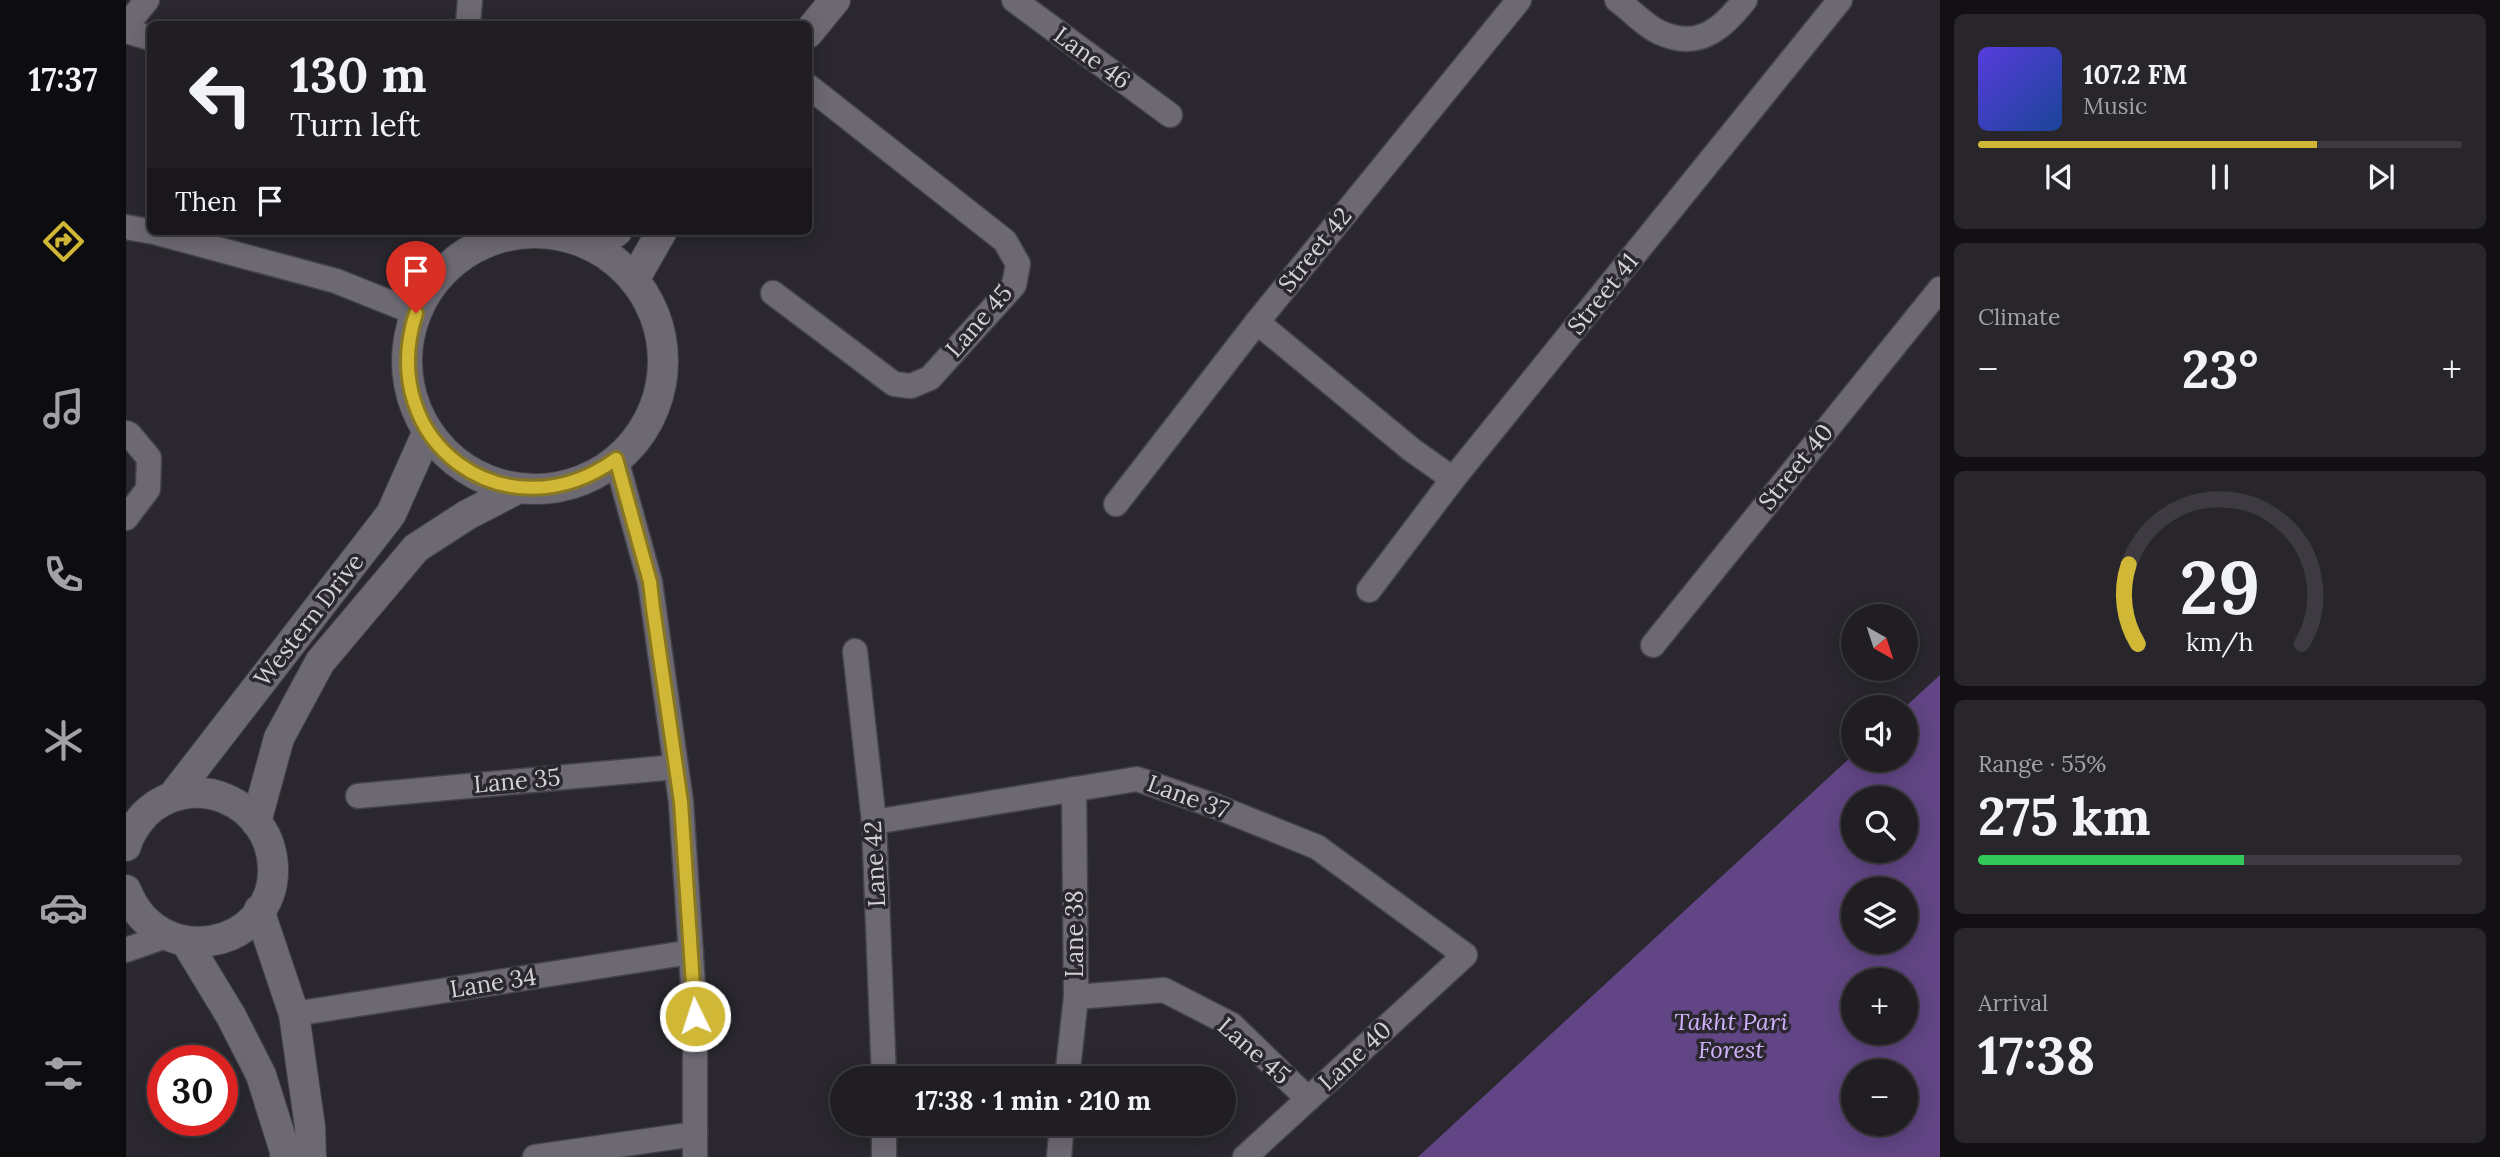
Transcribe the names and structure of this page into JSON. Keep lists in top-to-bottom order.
{
  "streets": {
    "street": [
      "Lane 46",
      "Street 42",
      "Street 41",
      "Lane 45",
      "Street 40",
      "Western Drive",
      "Lane 35",
      "Lane 37",
      "Lane 42",
      "Lane 38",
      "Lane 34",
      "Lane 40"
    ]
  },
  "crossings": [
    ["Lane 45", "Lane 38"],
    ["Lane 45", "Lane 40"],
    ["Lane 37", "Lane 42"],
    ["Lane 37", "Lane 38"],
    ["Lane 37", "Lane 40"]
  ],
  "parks": ["Takht Pari Forest"],
  "north": "bottom right",
  "page": {
    "tabs": "17:37",
    "turn": ["130 m", "Turn left"],
    "song": ["107.2 FM", "Music"],
    "then": "Then",
    "tile": [
      "Climate",
      ["Range · 55%", "275 km"],
      ["Arrival", "17:38"]
    ],
    "heat": ["−", "23°", "+"],
    "map_buttons": ["+", "−"],
    "limit": "30",
    "trip": "17:38 · 1 min · 210 m",
    "gauge": ["29", "km/h"]
  }
}
